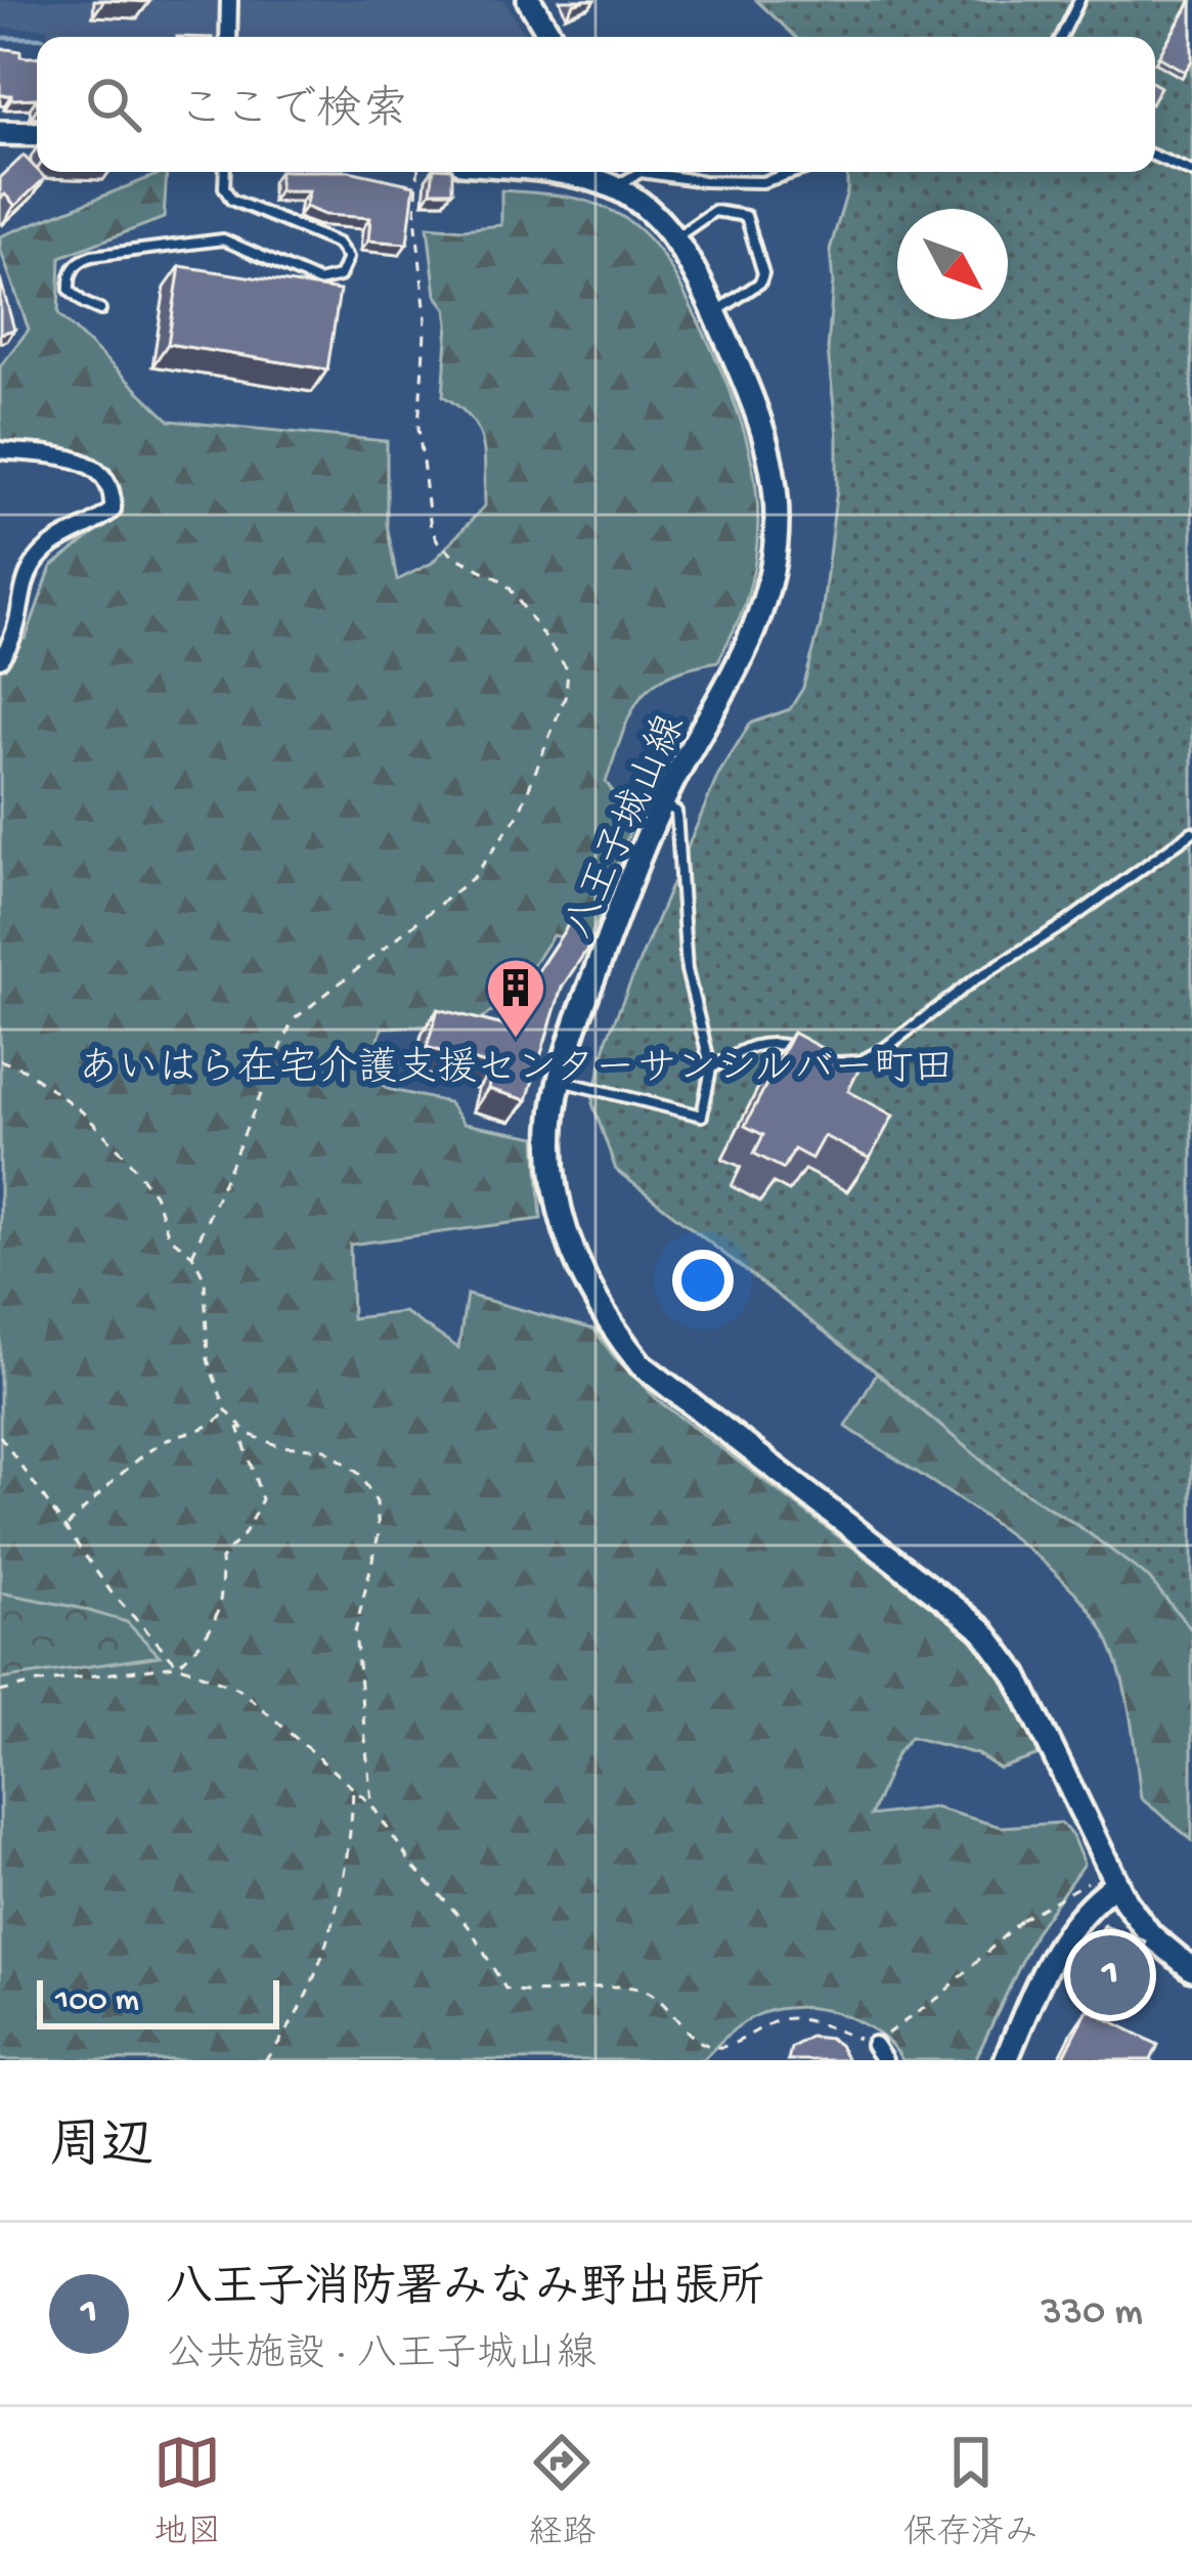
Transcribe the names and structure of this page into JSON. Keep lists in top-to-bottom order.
{
  "streets": {
    "main road": ["八王子城山線"]
  },
  "places": {
    "building": ["あいはら在宅介護支援センターサンシルバー町田"]
  },
  "scale_bar": "100 m",
  "north": "bottom right",
  "page": {
    "search": "ここで検索",
    "pins": "1",
    "scale": "100 m",
    "heading": "周辺",
    "list": [
      {
        "mark": "1",
        "name": "八王子消防署みなみ野出張所",
        "note": "公共施設 · 八王子城山線",
        "value": "330 m"
      }
    ],
    "nav": ["地図", "経路", "保存済み"]
  }
}
